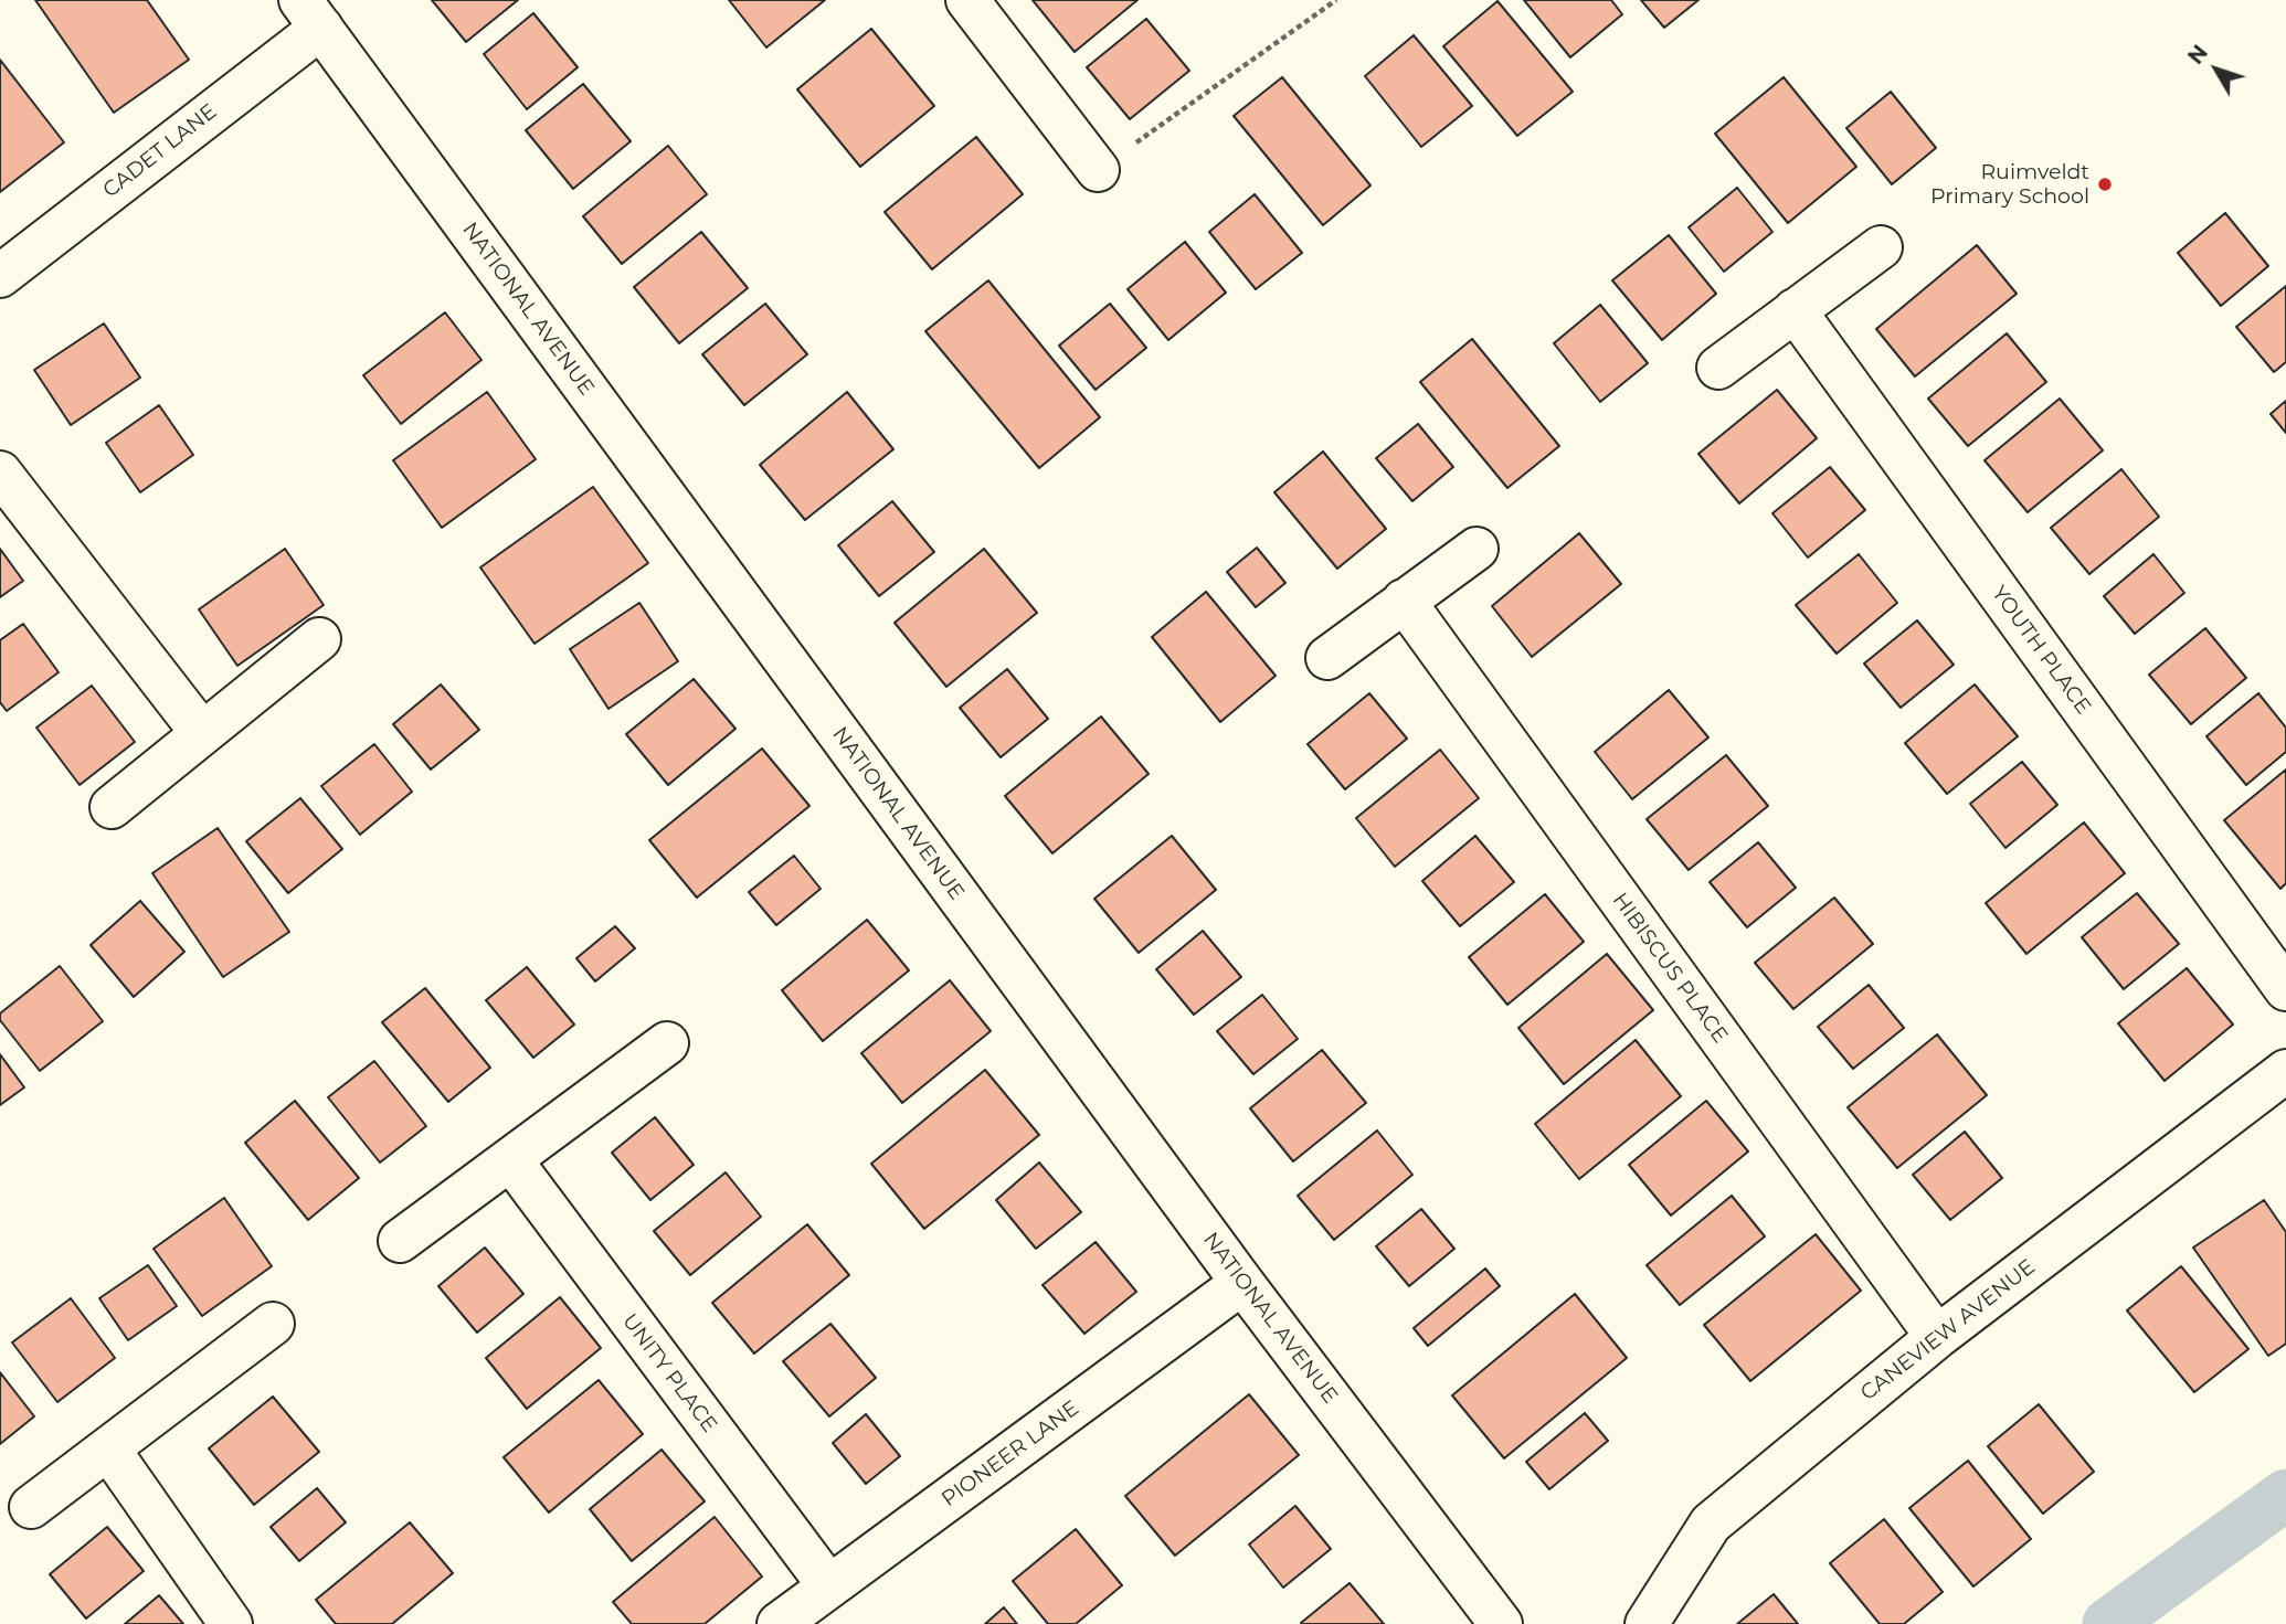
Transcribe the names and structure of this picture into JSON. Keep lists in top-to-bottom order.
{
  "streets": {
    "street": [
      "CADET LANE",
      "NATIONAL AVENUE",
      "YOUTH PLACE",
      "HIBISCUS PLACE",
      "CANEVIEW AVENUE",
      "UNITY PLACE",
      "PIONEER LANE"
    ]
  },
  "crossings": [
    ["CADET LANE", "NATIONAL AVENUE"],
    ["NATIONAL AVENUE", "PIONEER LANE"],
    ["HIBISCUS PLACE", "CANEVIEW AVENUE"],
    ["UNITY PLACE", "PIONEER LANE"]
  ],
  "places": ["Ruimveldt Primary School"],
  "north": "top left"
}
